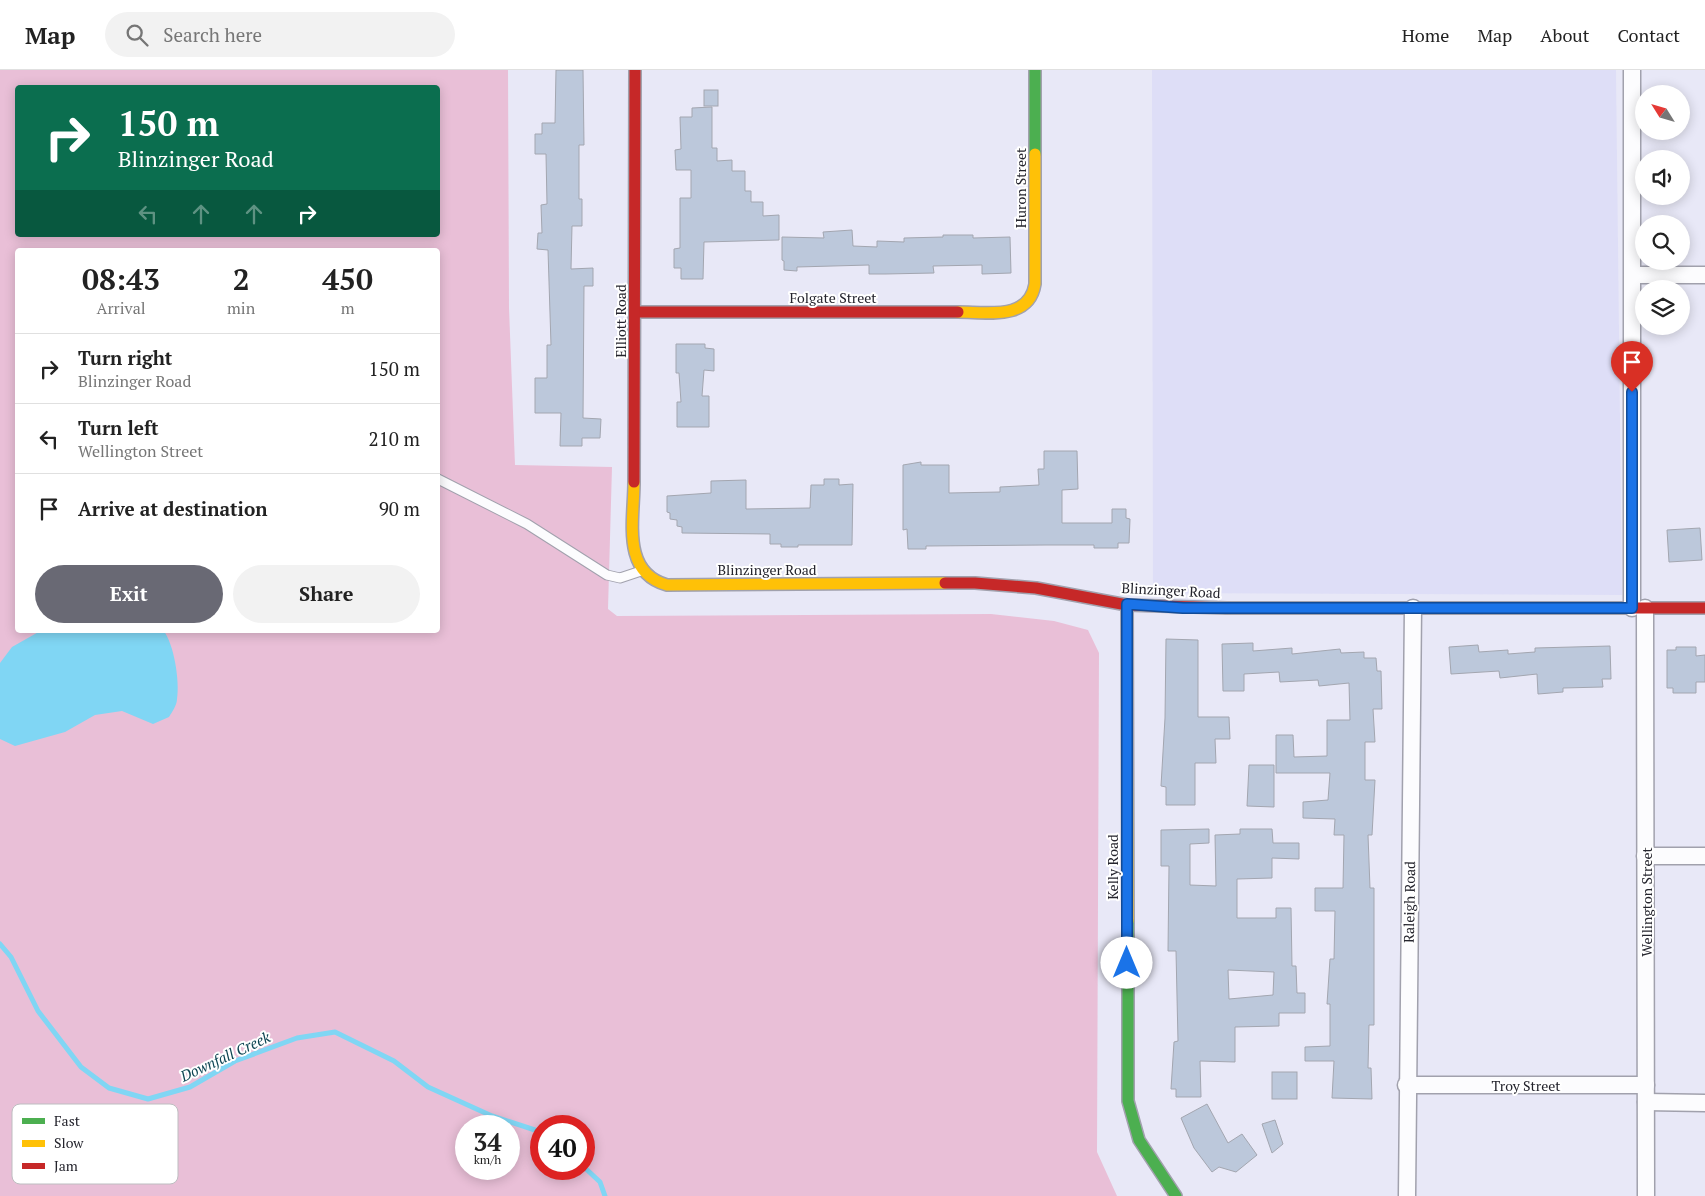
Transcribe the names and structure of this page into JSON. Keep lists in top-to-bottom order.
{
  "streets": {
    "street": [
      "Huron Street",
      "Folgate Street",
      "Elliott Road",
      "Blinzinger Road",
      "Kelly Road",
      "Raleigh Road",
      "Wellington Street",
      "Troy Street"
    ]
  },
  "crossings": [
    ["Huron Street", "Folgate Street"],
    ["Folgate Street", "Elliott Road"],
    ["Elliott Road", "Blinzinger Road"],
    ["Blinzinger Road", "Kelly Road"],
    ["Blinzinger Road", "Raleigh Road"],
    ["Blinzinger Road", "Wellington Street"],
    ["Raleigh Road", "Troy Street"],
    ["Wellington Street", "Troy Street"]
  ],
  "water": ["Downfall Creek"],
  "legend": ["Fast", "Slow", "Jam"],
  "north": "top left",
  "page": {
    "header": "Map",
    "search": "Search here",
    "nav": [
      "Home",
      "Map",
      "About",
      "Contact"
    ],
    "turn": ["150 m", "Blinzinger Road"],
    "eta": [
      "08:43",
      "Arrival",
      "2",
      "min",
      "450",
      "m"
    ],
    "list": [
      {
        "name": "Turn right",
        "note": "Blinzinger Road",
        "value": "150 m"
      },
      {
        "name": "Turn left",
        "note": "Wellington Street",
        "value": "210 m"
      },
      {
        "name": "Arrive at destination",
        "value": "90 m"
      }
    ],
    "buttons": ["Exit", "Share"],
    "speed": "34 km/h",
    "limit": "40"
  }
}
